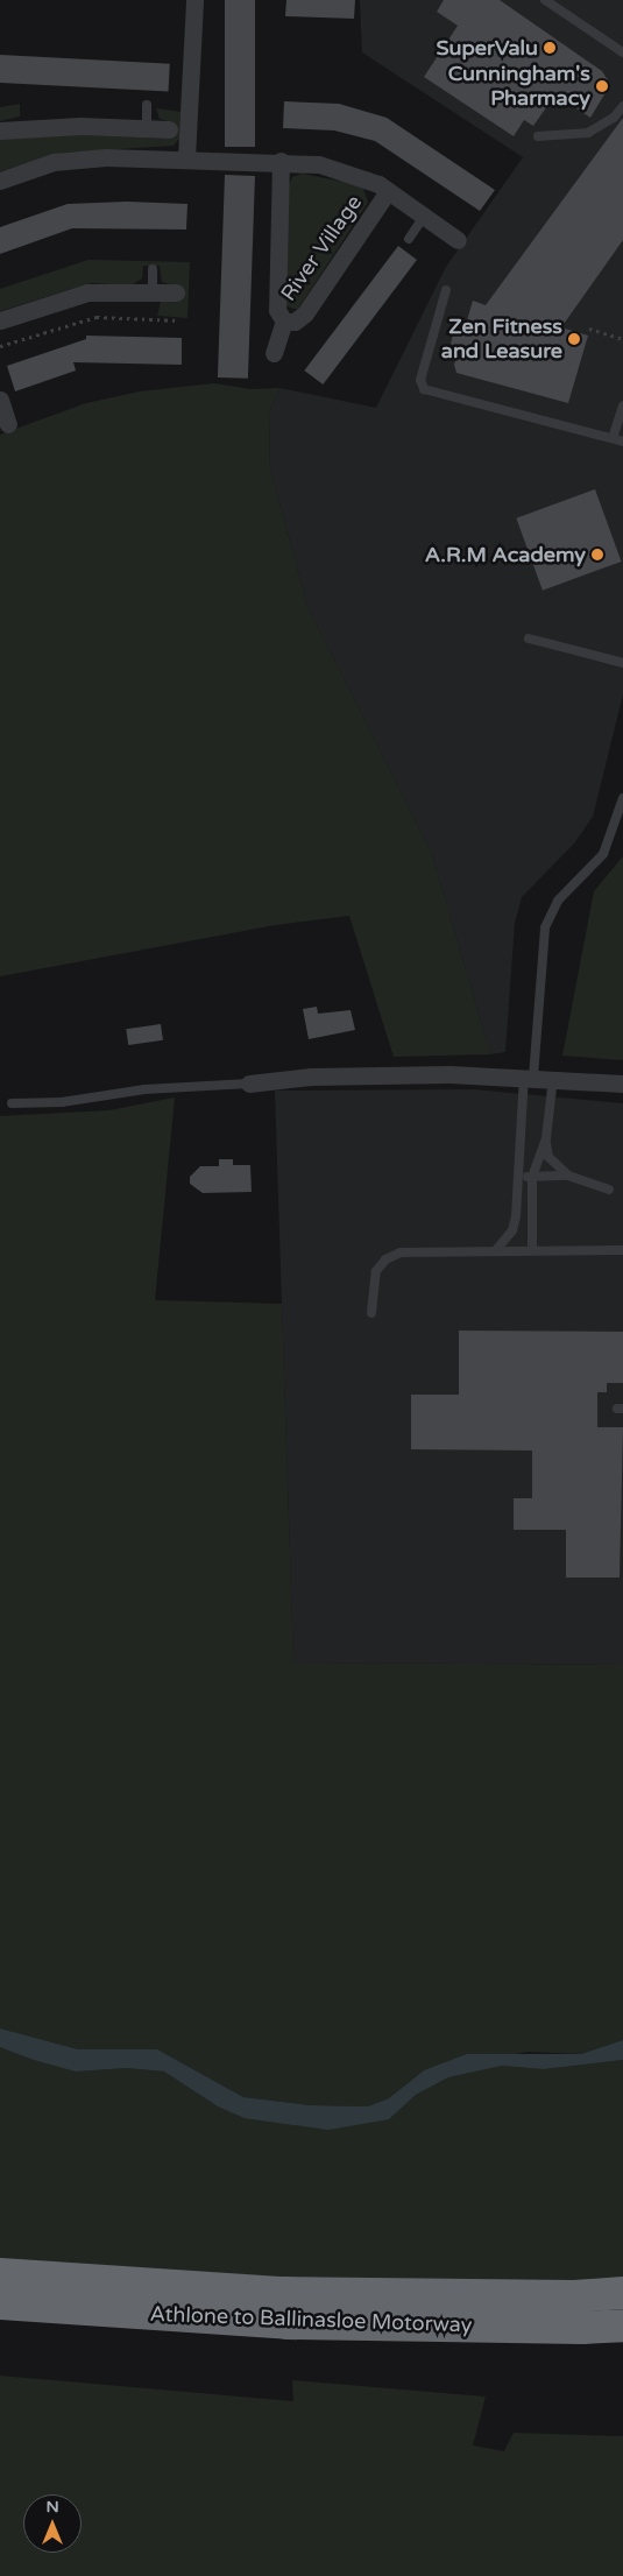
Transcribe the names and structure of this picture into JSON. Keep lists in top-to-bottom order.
{
  "streets": {
    "highway": ["Athlone to Ballinasloe Motorway"],
    "street": ["River Village"]
  },
  "places": [
    "SuperValu",
    "Cunningham's Pharmacy",
    "Zen Fitness and Leasure",
    "A.R.M Academy"
  ],
  "north": "top"
}
